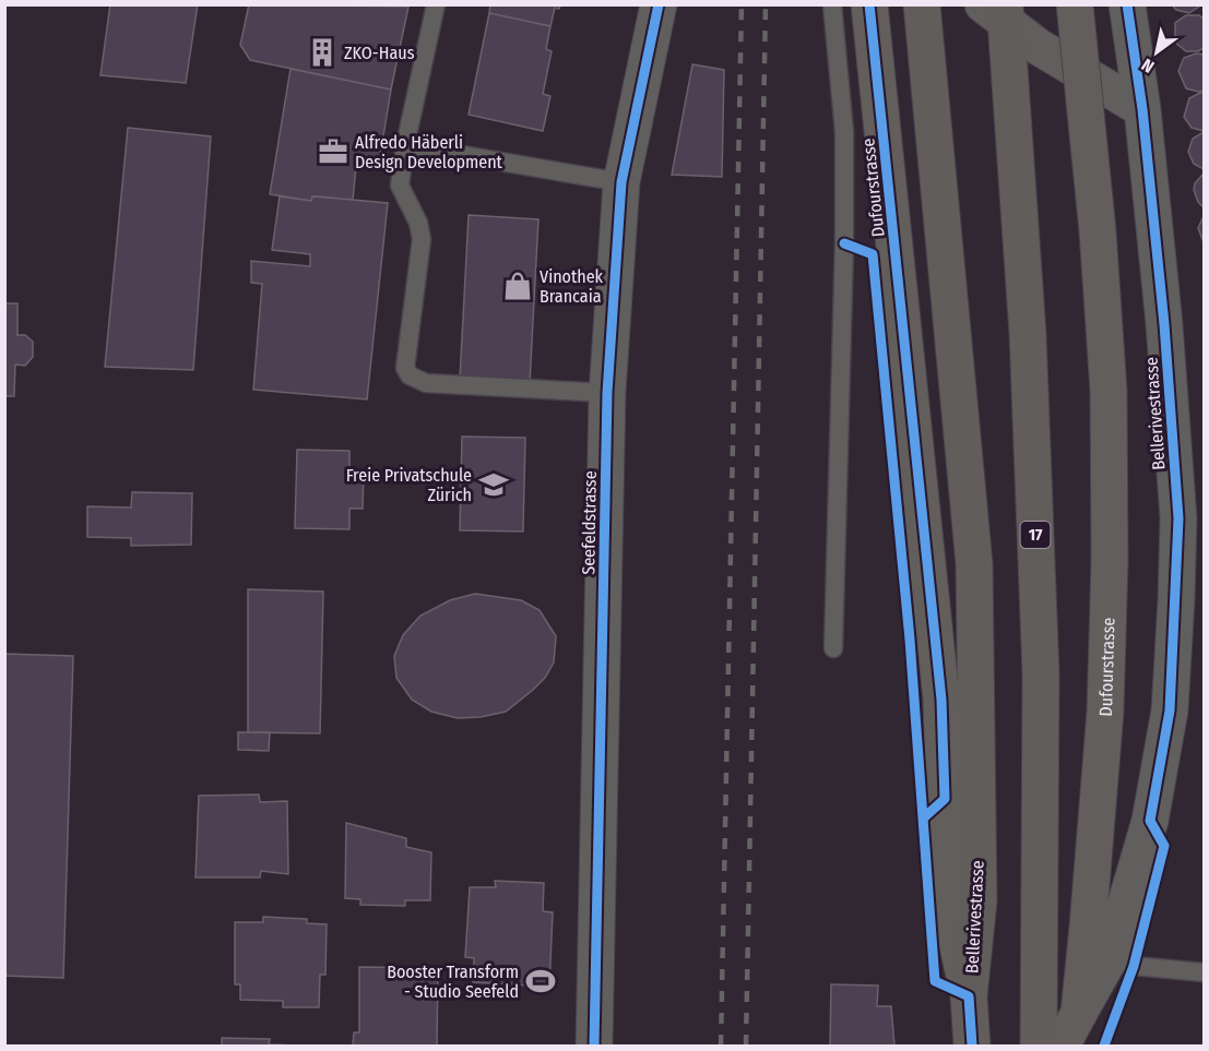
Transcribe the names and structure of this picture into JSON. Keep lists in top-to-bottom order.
{
  "streets": {
    "main road": ["Dufourstrasse", "Bellerivestrasse", "17"],
    "street": ["Seefeldstrasse"]
  },
  "crossings": [
    ["Dufourstrasse", "Bellerivestrasse"]
  ],
  "places": {
    "building": ["ZKO-Haus"],
    "office": ["Alfredo Häberli Design Development"],
    "shop": ["Vinothek Brancaia"],
    "school or university": ["Freie Privatschule Zürich"],
    "sports": ["Booster Transform - Studio Seefeld"]
  },
  "north": "bottom left"
}
